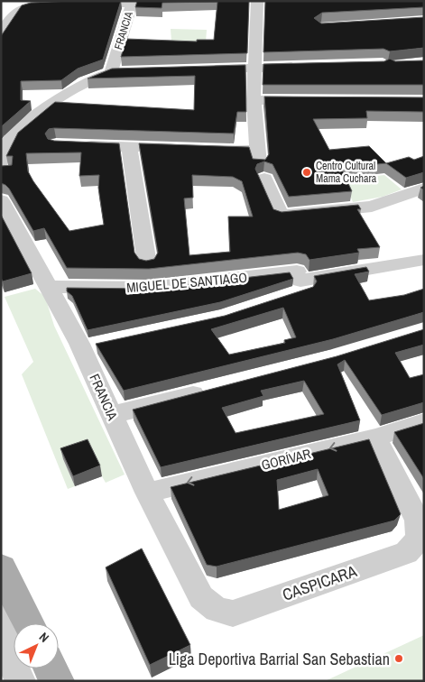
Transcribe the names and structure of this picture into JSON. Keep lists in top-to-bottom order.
{
  "streets": {
    "street": [
      "FRANCIA",
      "MIGUEL DE SANTIAGO",
      "GORÍVAR",
      "CASPICARA"
    ]
  },
  "crossings": [
    ["FRANCIA", "MIGUEL DE SANTIAGO"],
    ["FRANCIA", "GORÍVAR"],
    ["FRANCIA", "CASPICARA"],
    ["GORÍVAR", "CASPICARA"]
  ],
  "places": ["Centro Cultural Mama Cuchara", "Liga Deportiva Barrial San Sebastian"],
  "north": "top right"
}
